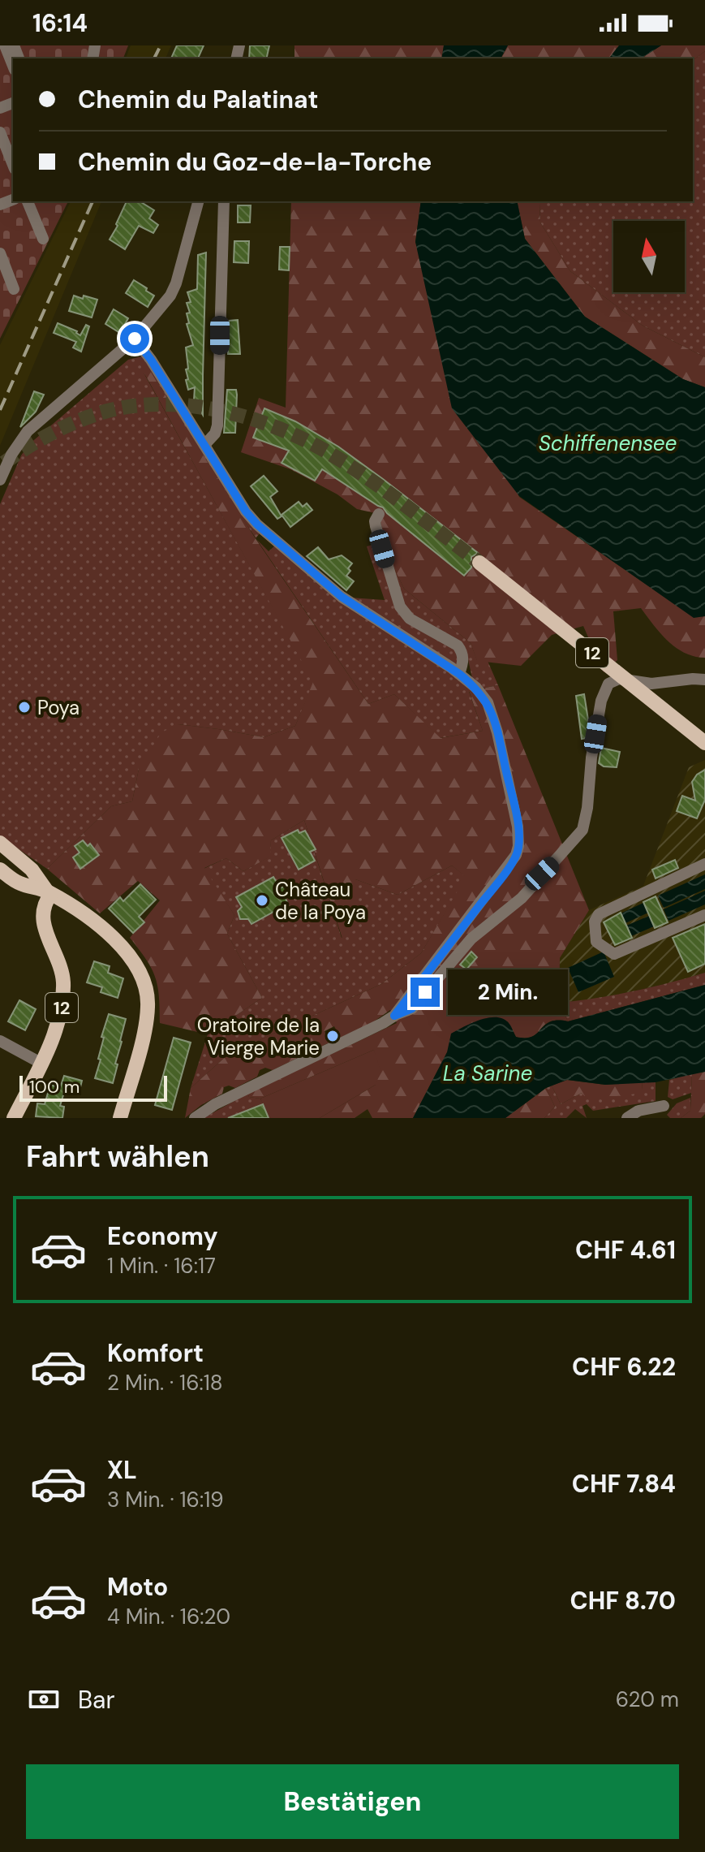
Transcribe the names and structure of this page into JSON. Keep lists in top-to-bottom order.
{
  "streets": {
    "main road": ["12"]
  },
  "water": ["Schiffenensee", "La Sarine"],
  "places": ["Poya", "Château de la Poya", "Oratoire de la Vierge Marie"],
  "scale_bar": "100 m",
  "north": "top",
  "page": {
    "status": "16:14",
    "banner": ["Chemin du Palatinat", "Chemin du Goz-de-la-Torche"],
    "bubble": "2 Min.",
    "scale": "100 m",
    "heading": "Fahrt wählen",
    "list": [
      {
        "name": "Economy",
        "note": "1 Min. · 16:17",
        "value": "CHF 4.61"
      },
      {
        "name": "Komfort",
        "note": "2 Min. · 16:18",
        "value": "CHF 6.22"
      },
      {
        "name": "XL",
        "note": "3 Min. · 16:19",
        "value": "CHF 7.84"
      },
      {
        "name": "Moto",
        "note": "4 Min. · 16:20",
        "value": "CHF 8.70"
      }
    ],
    "pay": ["Bar", "620 m"],
    "buttons": "Bestätigen"
  }
}
